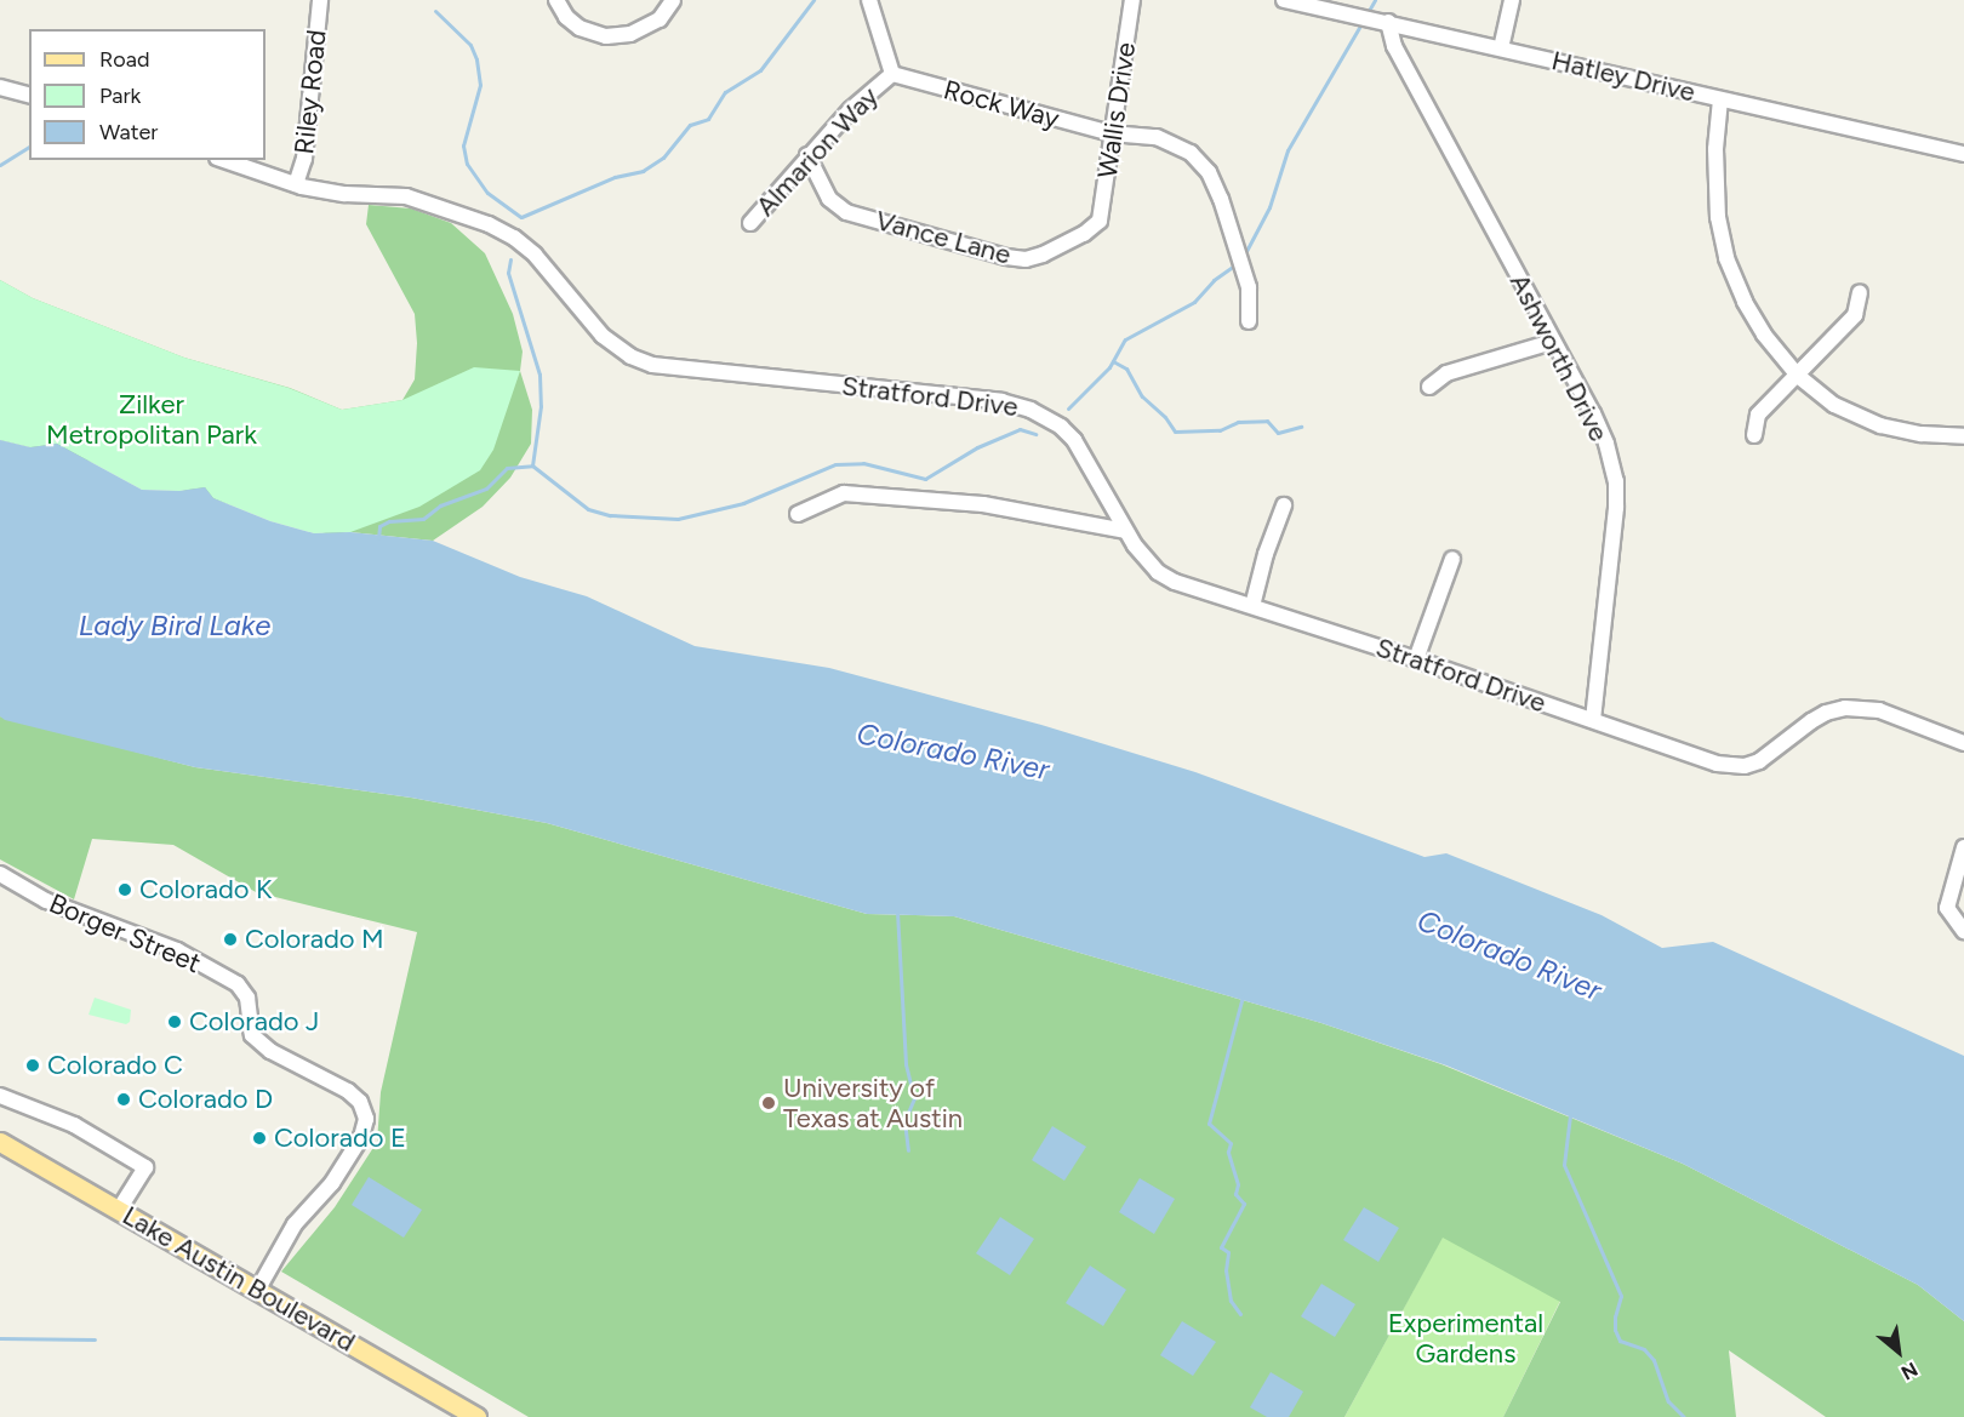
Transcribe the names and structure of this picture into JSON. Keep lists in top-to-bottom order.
{
  "streets": {
    "main road": ["Lake Austin Boulevard"],
    "street": [
      "Hatley Drive",
      "Riley Road",
      "Rock Way",
      "Wallis Drive",
      "Almarion Way",
      "Vance Lane",
      "Ashworth Drive",
      "Stratford Drive",
      "Borger Street"
    ]
  },
  "crossings": [
    ["Hatley Drive", "Ashworth Drive"],
    ["Riley Road", "Stratford Drive"],
    ["Rock Way", "Wallis Drive"],
    ["Rock Way", "Almarion Way"],
    ["Wallis Drive", "Vance Lane"],
    ["Almarion Way", "Vance Lane"],
    ["Ashworth Drive", "Stratford Drive"],
    ["Borger Street", "Lake Austin Boulevard"]
  ],
  "water": ["Lady Bird Lake", "Colorado River"],
  "parks": ["Zilker Metropolitan Park", "Experimental Gardens"],
  "places": [
    "Colorado K",
    "Colorado M",
    "Colorado J",
    "Colorado C",
    "Colorado D",
    "University of Texas at Austin",
    "Colorado E"
  ],
  "legend": ["Road", "Park", "Water"],
  "north": "bottom right"
}
